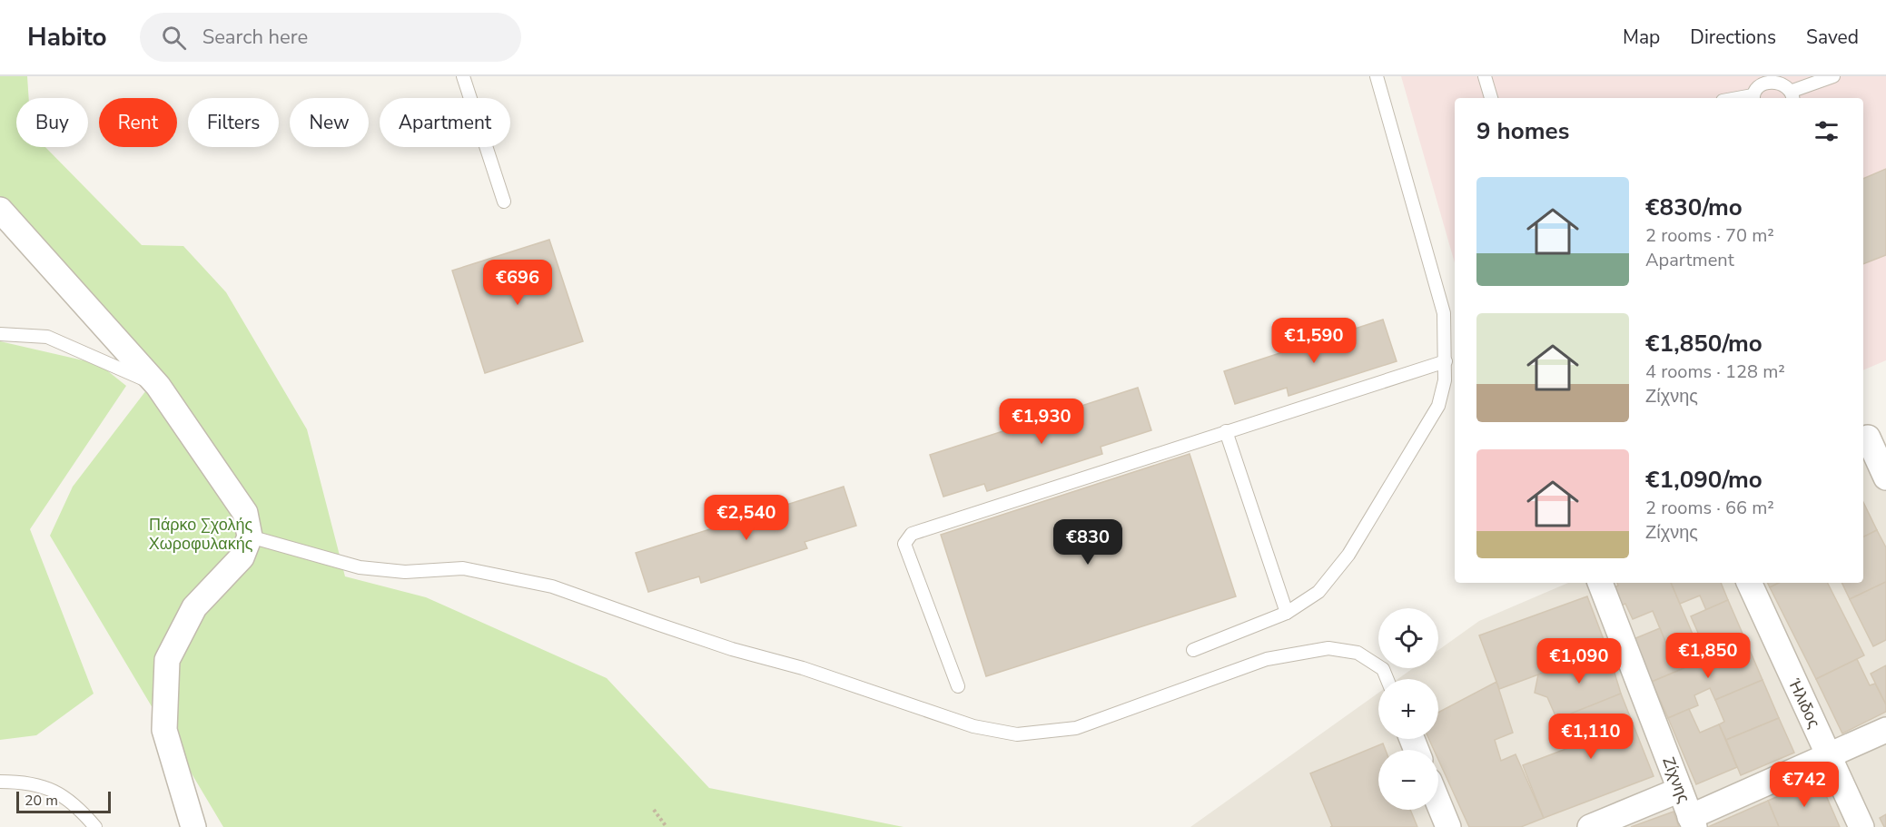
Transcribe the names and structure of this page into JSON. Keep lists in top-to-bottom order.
{
  "streets": {
    "street": ["Ήλιδος", "Ζίχνης"]
  },
  "parks": ["Πάρκο Σχολής Χωροφυλακής"],
  "scale_bar": "20 m",
  "page": {
    "header": "Habito",
    "search": "Search here",
    "nav": ["Map", "Directions", "Saved"],
    "chip": [
      "Buy",
      "Rent",
      "Filters",
      "New",
      "Apartment"
    ],
    "heading": "9 homes",
    "list": [
      {
        "name": "€830/mo",
        "note": "2 rooms · 70 m² · Apartment"
      },
      {
        "name": "€1,850/mo",
        "note": "4 rooms · 128 m² · Ζίχνης"
      },
      {
        "name": "€1,090/mo",
        "note": "2 rooms · 66 m² · Ζίχνης"
      }
    ],
    "price": [
      "€696",
      "€1,590",
      "€1,930",
      "€2,540",
      "€830",
      "€1,850",
      "€1,090",
      "€1,110",
      "€742"
    ],
    "map_buttons": ["+", "−"],
    "scale": "20 m"
  }
}
